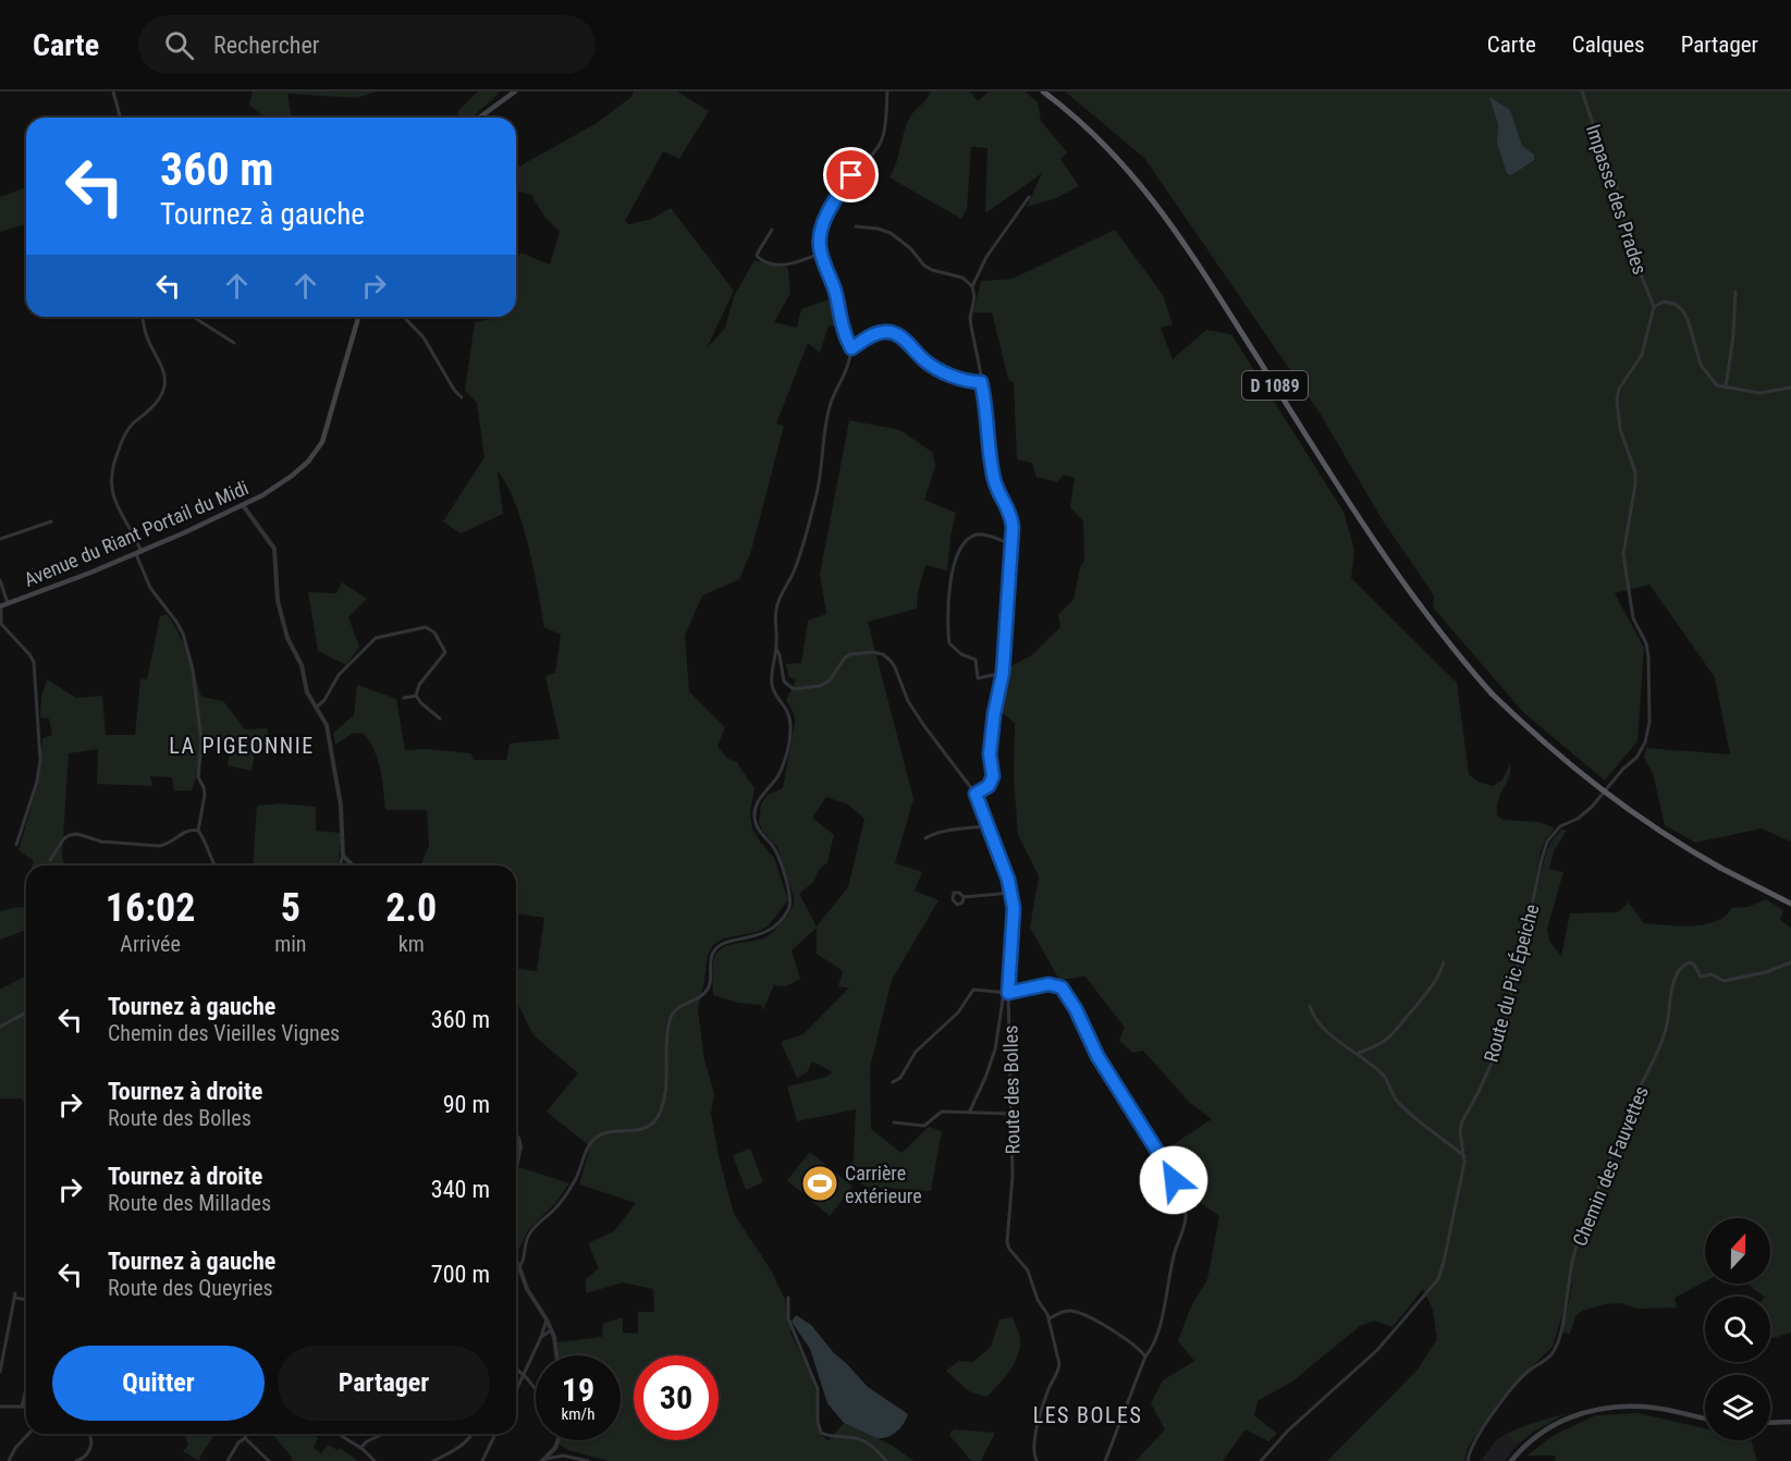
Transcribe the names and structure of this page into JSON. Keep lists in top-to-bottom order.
{
  "streets": {
    "highway": ["D 1089"],
    "main road": ["Avenue du Riant Portail du Midi"],
    "street": [
      "Impasse des Prades",
      "Route du Pic Épeiche",
      "Route des Bolles",
      "Chemin des Fauvettes"
    ]
  },
  "crossings": [
    ["Impasse des Prades", "Route du Pic Épeiche"]
  ],
  "districts": ["LA PIGEONNIE", "LES BOLES"],
  "places": {
    "sports": ["Carrière extérieure"]
  },
  "north": "top",
  "page": {
    "header": "Carte",
    "search": "Rechercher",
    "nav": ["Carte", "Calques", "Partager"],
    "turn": ["360 m", "Tournez à gauche"],
    "eta": [
      "16:02",
      "Arrivée",
      "5",
      "min",
      "2.0",
      "km"
    ],
    "list": [
      {
        "name": "Tournez à gauche",
        "note": "Chemin des Vieilles Vignes",
        "value": "360 m"
      },
      {
        "name": "Tournez à droite",
        "note": "Route des Bolles",
        "value": "90 m"
      },
      {
        "name": "Tournez à droite",
        "note": "Route des Millades",
        "value": "340 m"
      },
      {
        "name": "Tournez à gauche",
        "note": "Route des Queyries",
        "value": "700 m"
      }
    ],
    "buttons": ["Quitter", "Partager"],
    "speed": "19 km/h",
    "limit": "30"
  }
}
